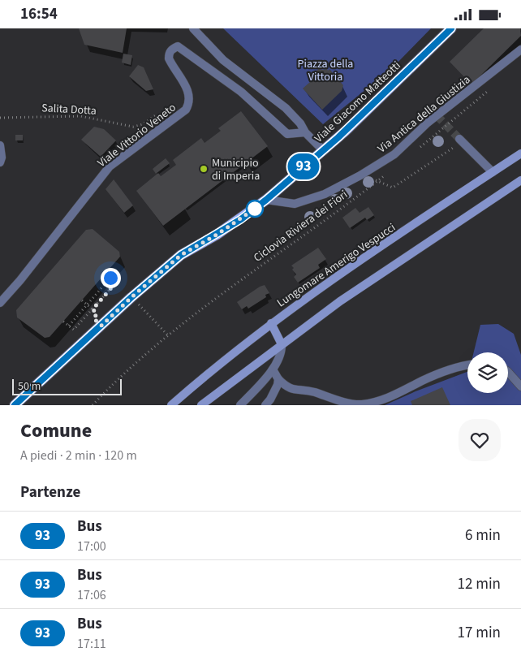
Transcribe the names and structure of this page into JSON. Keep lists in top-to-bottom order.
{
  "streets": {
    "main road": ["Viale Giacomo Matteotti", "Lungomare Amerigo Vespucci"],
    "street": ["Via Antica della Giustizia", "Viale Vittorio Veneto"],
    "path": ["Salita Dotta", "Ciclovia Riviera dei Fiori"]
  },
  "crossings": [
    ["Viale Giacomo Matteotti", "Via Antica della Giustizia"]
  ],
  "parks": ["Piazza della Vittoria"],
  "places": ["Municipio di Imperia"],
  "lines": ["bus line 93"],
  "scale_bar": "50 m",
  "page": {
    "status": "16:54",
    "on_map": "93",
    "scale": "50 m",
    "heading": [
      ["Comune", "A piedi · 2 min · 120 m"],
      "Partenze"
    ],
    "list": [
      {
        "mark": "93",
        "name": "Bus",
        "note": "17:00",
        "value": "6 min"
      },
      {
        "mark": "93",
        "name": "Bus",
        "note": "17:06",
        "value": "12 min"
      },
      {
        "mark": "93",
        "name": "Bus",
        "note": "17:11",
        "value": "17 min"
      }
    ]
  }
}
